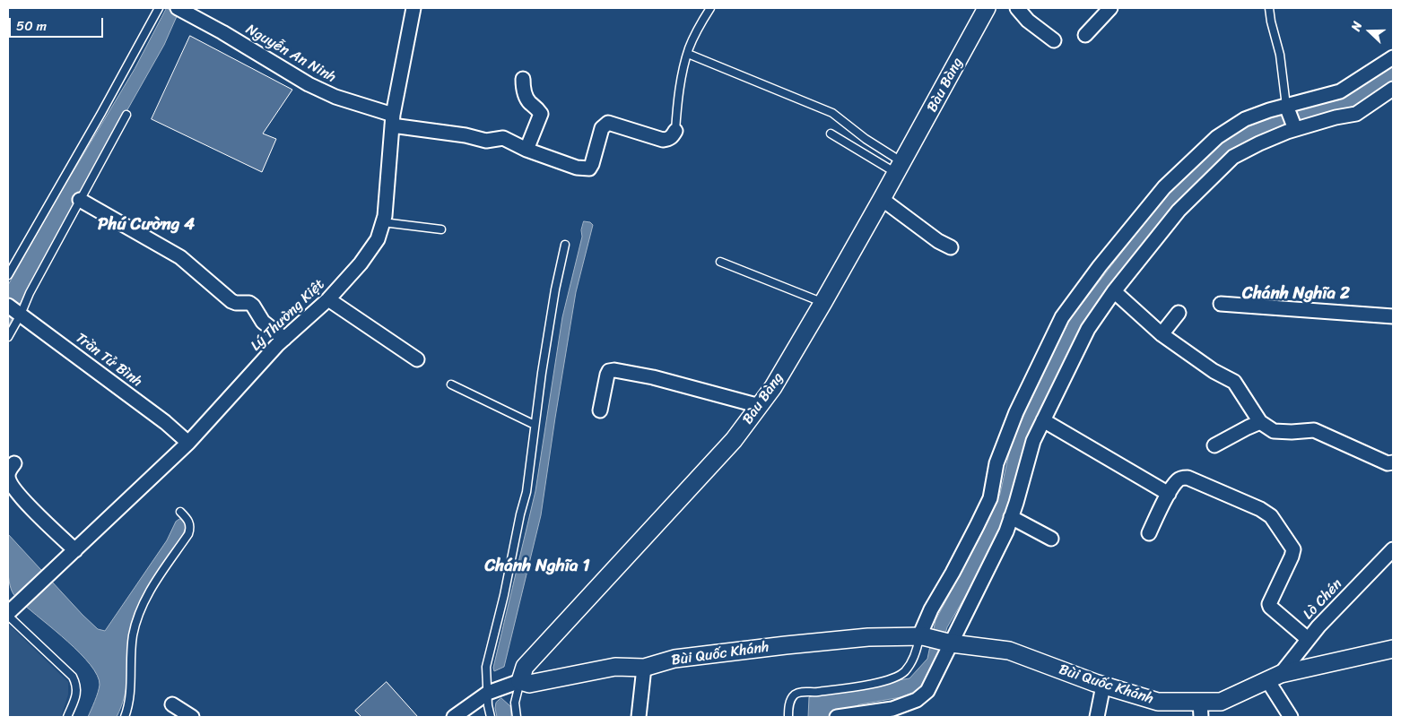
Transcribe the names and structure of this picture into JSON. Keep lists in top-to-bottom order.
{
  "streets": {
    "street": [
      "Nguyễn An Ninh",
      "Bàu Bàng",
      "Lý Thường Kiệt",
      "Trần Tử Bình",
      "Lò Chén",
      "Bùi Quốc Khánh"
    ]
  },
  "crossings": [
    ["Nguyễn An Ninh", "Lý Thường Kiệt"],
    ["Bàu Bàng", "Bùi Quốc Khánh"],
    ["Lý Thường Kiệt", "Trần Tử Bình"],
    ["Lò Chén", "Bùi Quốc Khánh"]
  ],
  "districts": ["Phú Cường 4", "Chánh Nghĩa 2", "Chánh Nghĩa 1"],
  "scale_bar": "50 m",
  "north": "left"
}
